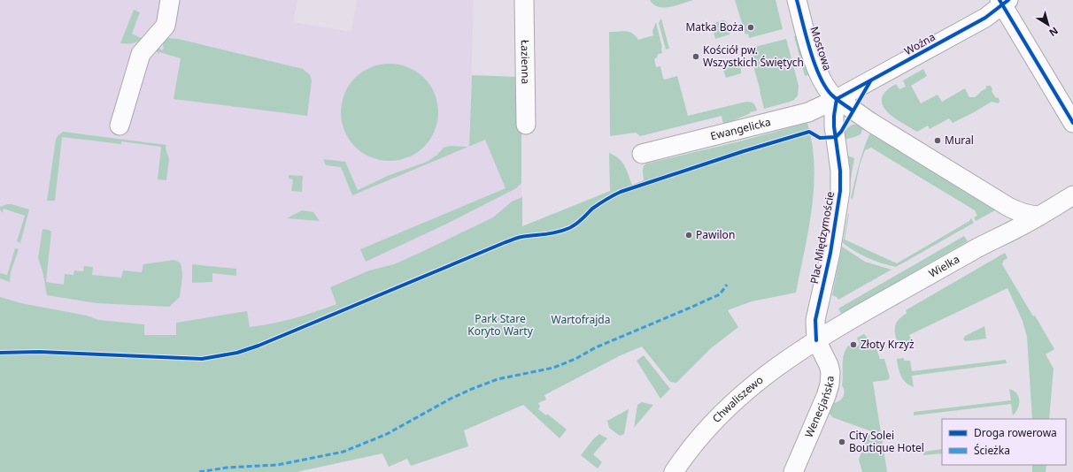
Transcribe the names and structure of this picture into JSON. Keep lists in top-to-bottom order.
{
  "streets": {
    "street": [
      "Woźna",
      "Mostowa",
      "Łazienna",
      "Ewangelicka",
      "Plac Międzymoście",
      "Wielka",
      "Chwaliszewo",
      "Wenecjańska"
    ]
  },
  "crossings": [
    ["Woźna", "Mostowa"],
    ["Woźna", "Ewangelicka"],
    ["Woźna", "Plac Międzymoście"],
    ["Mostowa", "Ewangelicka"],
    ["Mostowa", "Plac Międzymoście"],
    ["Mostowa", "Wielka"],
    ["Ewangelicka", "Plac Międzymoście"],
    ["Plac Międzymoście", "Wielka"],
    ["Plac Międzymoście", "Chwaliszewo"],
    ["Plac Międzymoście", "Wenecjańska"],
    ["Wielka", "Chwaliszewo"],
    ["Wielka", "Wenecjańska"],
    ["Chwaliszewo", "Wenecjańska"]
  ],
  "parks": ["Park Stare Koryto Warty", "Wartofrajda"],
  "places": [
    "Matka Boża",
    "Kościół pw. Wszystkich Świętych",
    "Mural",
    "Pawilon",
    "Złoty Krzyż",
    "City Solei Boutique Hotel"
  ],
  "legend": ["Droga rowerowa", "Ścieżka"],
  "north": "bottom right"
}
